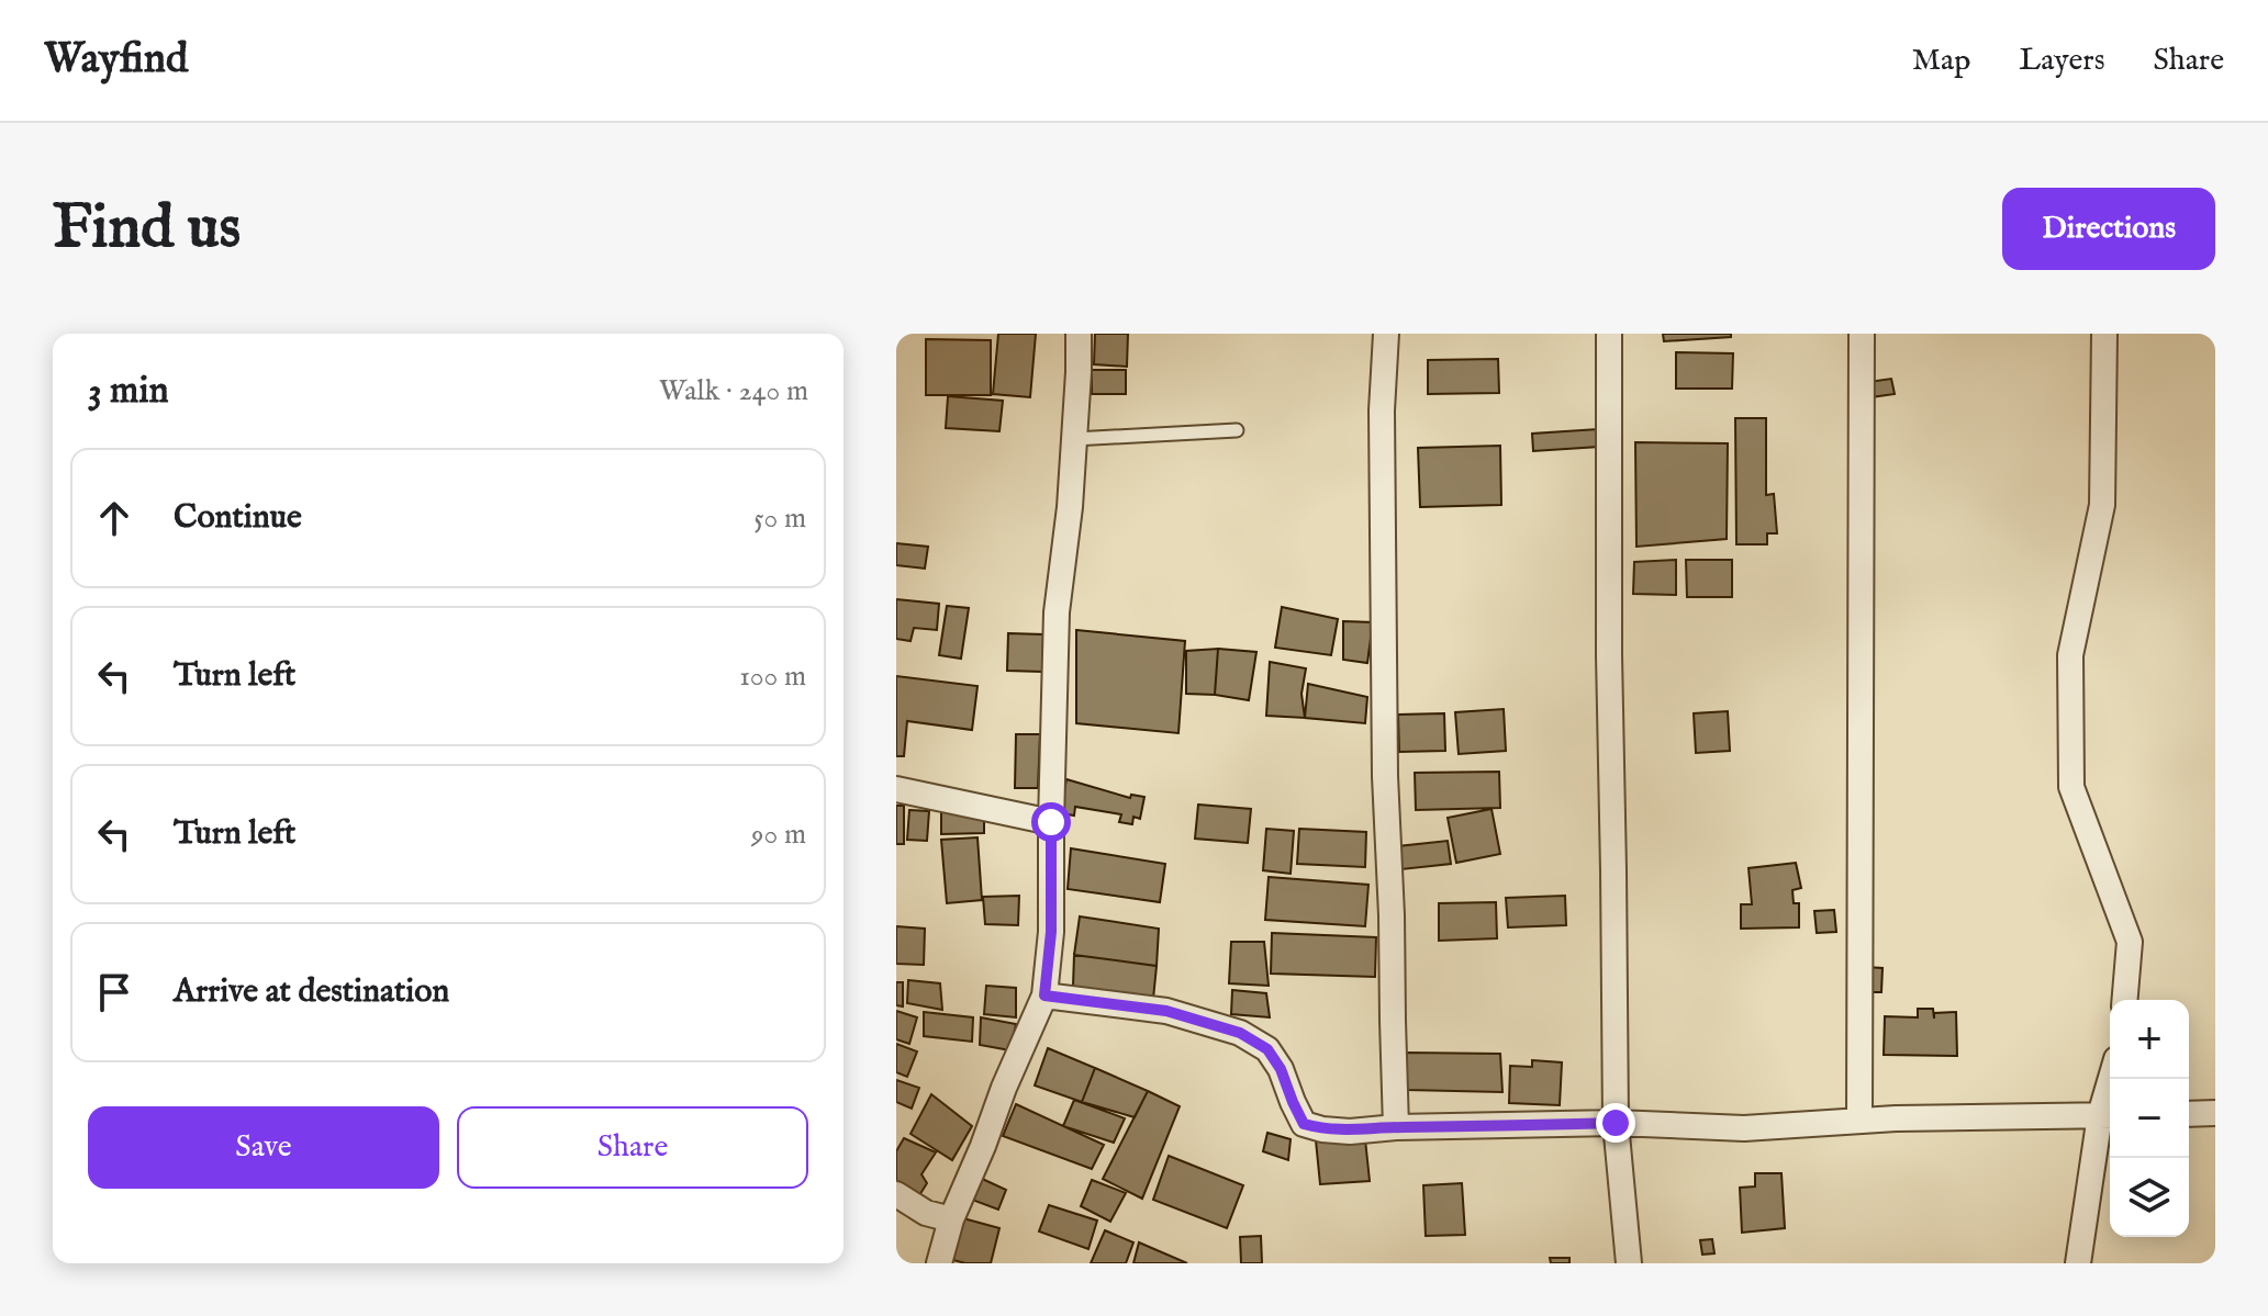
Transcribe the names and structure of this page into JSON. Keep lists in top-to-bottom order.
{
  "page": {
    "header": "Wayfind",
    "nav": ["Map", "Layers", "Share"],
    "buttons": [
      "Directions",
      ["Save", "Share"]
    ],
    "title": "Find us",
    "heading": ["3 min", "Walk · 240 m"],
    "list": [
      ["Continue", "50 m"],
      ["Turn left", "100 m"],
      ["Turn left", "90 m"],
      "Arrive at destination"
    ],
    "map_buttons": ["+", "−"]
  }
}
